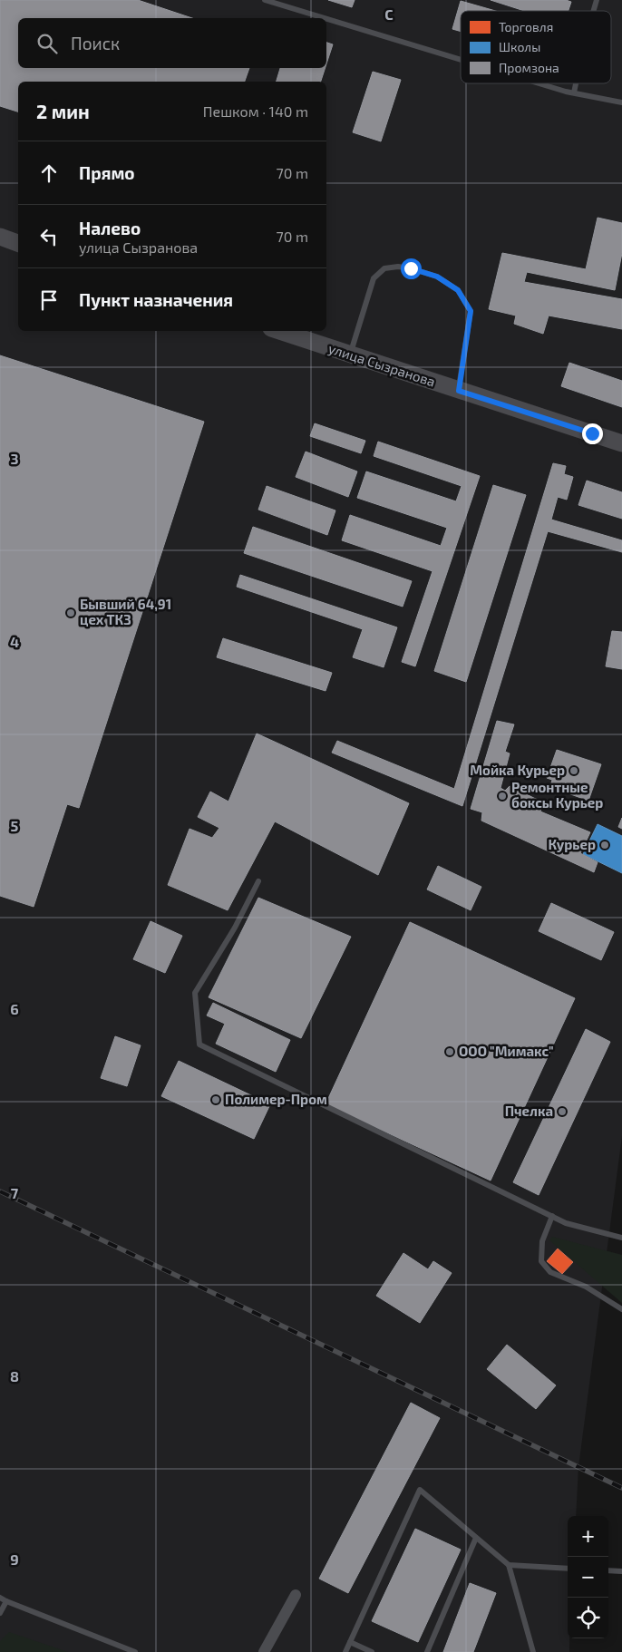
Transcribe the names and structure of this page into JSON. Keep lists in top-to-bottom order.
{
  "streets": {
    "main road": ["улица Сызранова"]
  },
  "places": [
    "Бывший 64,91 цех ТКЗ",
    "Мойка Курьер",
    "Ремонтные боксы Курьер",
    "Курьер",
    "ООО \"Мимакс\"",
    "Полимер-Пром",
    "Пчелка"
  ],
  "legend": ["Торговля", "Школы", "Промзона"],
  "page": {
    "search": "Поиск",
    "heading": ["2 мин", "Пешком · 140 m"],
    "list": [
      ["Прямо", "70 m"],
      ["Налево", "улица Сызранова", "70 m"],
      "Пункт назначения"
    ],
    "map_buttons": ["+", "−"]
  },
  "grid": {
    "columns": ["C"],
    "rows": [
      "3",
      "4",
      "5",
      "6",
      "7",
      "8",
      "9"
    ]
  }
}
